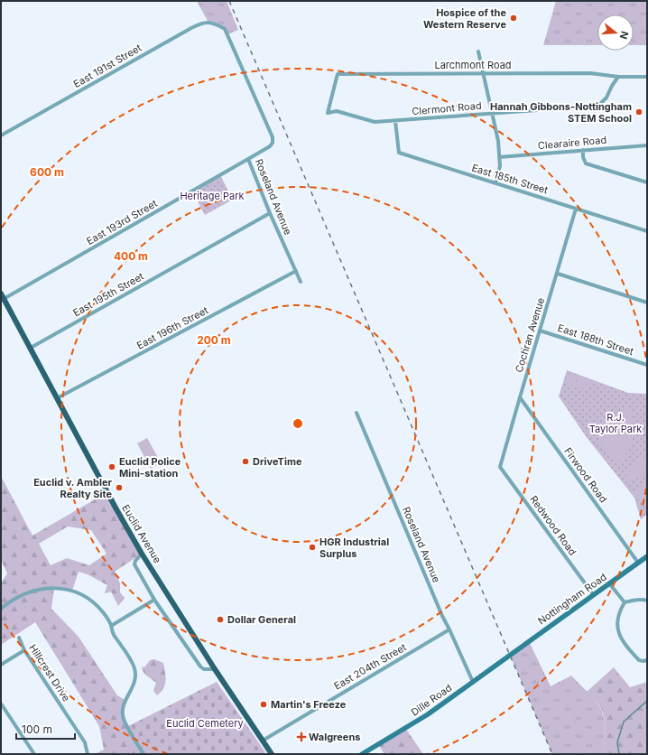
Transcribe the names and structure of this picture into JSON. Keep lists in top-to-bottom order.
{
  "streets": {
    "main road": ["Euclid Avenue"],
    "street": [
      "Larchmont Road",
      "East 191st Street",
      "Clermont Road",
      "Clearaire Road",
      "East 185th Street",
      "Roseland Avenue",
      "East 193rd Street",
      "East 195th Street",
      "East 196th Street",
      "Cochran Avenue",
      "East 188th Street",
      "Firwood Road",
      "Redwood Road",
      "Nottingham Road",
      "East 204th Street",
      "Hillcrest Drive",
      "Dille Road"
    ]
  },
  "crossings": [
    ["Larchmont Road", "Clermont Road"],
    ["East 191st Street", "Roseland Avenue"],
    ["Clermont Road", "East 185th Street"],
    ["East 185th Street", "Cochran Avenue"],
    ["Roseland Avenue", "East 193rd Street"],
    ["Roseland Avenue", "East 195th Street"],
    ["Roseland Avenue", "East 196th Street"],
    ["Roseland Avenue", "East 204th Street"],
    ["Roseland Avenue", "Dille Road"],
    ["East 193rd Street", "Euclid Avenue"],
    ["East 195th Street", "Euclid Avenue"],
    ["East 196th Street", "Euclid Avenue"],
    ["Cochran Avenue", "East 188th Street"],
    ["Cochran Avenue", "Firwood Road"],
    ["Cochran Avenue", "Redwood Road"],
    ["Firwood Road", "Nottingham Road"],
    ["Redwood Road", "Nottingham Road"],
    ["Euclid Avenue", "East 204th Street"],
    ["Nottingham Road", "Dille Road"]
  ],
  "parks": ["Heritage Park", "R.J. Taylor Park", "Euclid Cemetery"],
  "places": {
    "other": [
      "Hospice of the Western Reserve",
      "Hannah Gibbons-Nottingham STEM School",
      "DriveTime",
      "Euclid Police Mini-station",
      "Euclid v. Ambler Realty Site",
      "HGR Industrial Surplus",
      "Dollar General",
      "Martin's Freeze"
    ],
    "health": ["Walgreens"]
  },
  "scale_bar": "100 m",
  "north": "right",
  "rings": ["600 m", "400 m", "200 m"]
}
